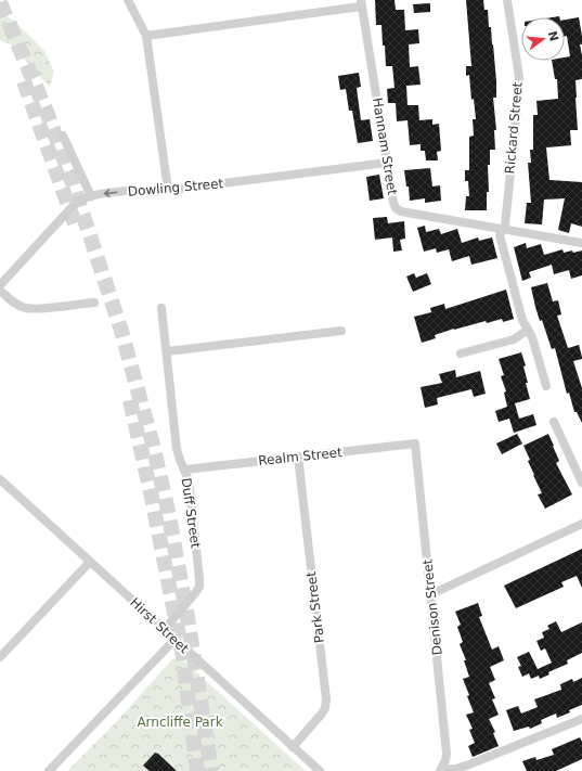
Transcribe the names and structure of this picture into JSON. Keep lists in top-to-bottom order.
{
  "streets": {
    "street": [
      "Rickard Street",
      "Hannam Street",
      "Dowling Street",
      "Realm Street",
      "Duff Street",
      "Park Street",
      "Denison Street",
      "Hirst Street"
    ]
  },
  "crossings": [
    ["Rickard Street", "Hannam Street"],
    ["Hannam Street", "Dowling Street"],
    ["Realm Street", "Duff Street"],
    ["Realm Street", "Park Street"],
    ["Realm Street", "Denison Street"],
    ["Duff Street", "Hirst Street"],
    ["Park Street", "Hirst Street"]
  ],
  "parks": ["Arncliffe Park"],
  "north": "right"
}
